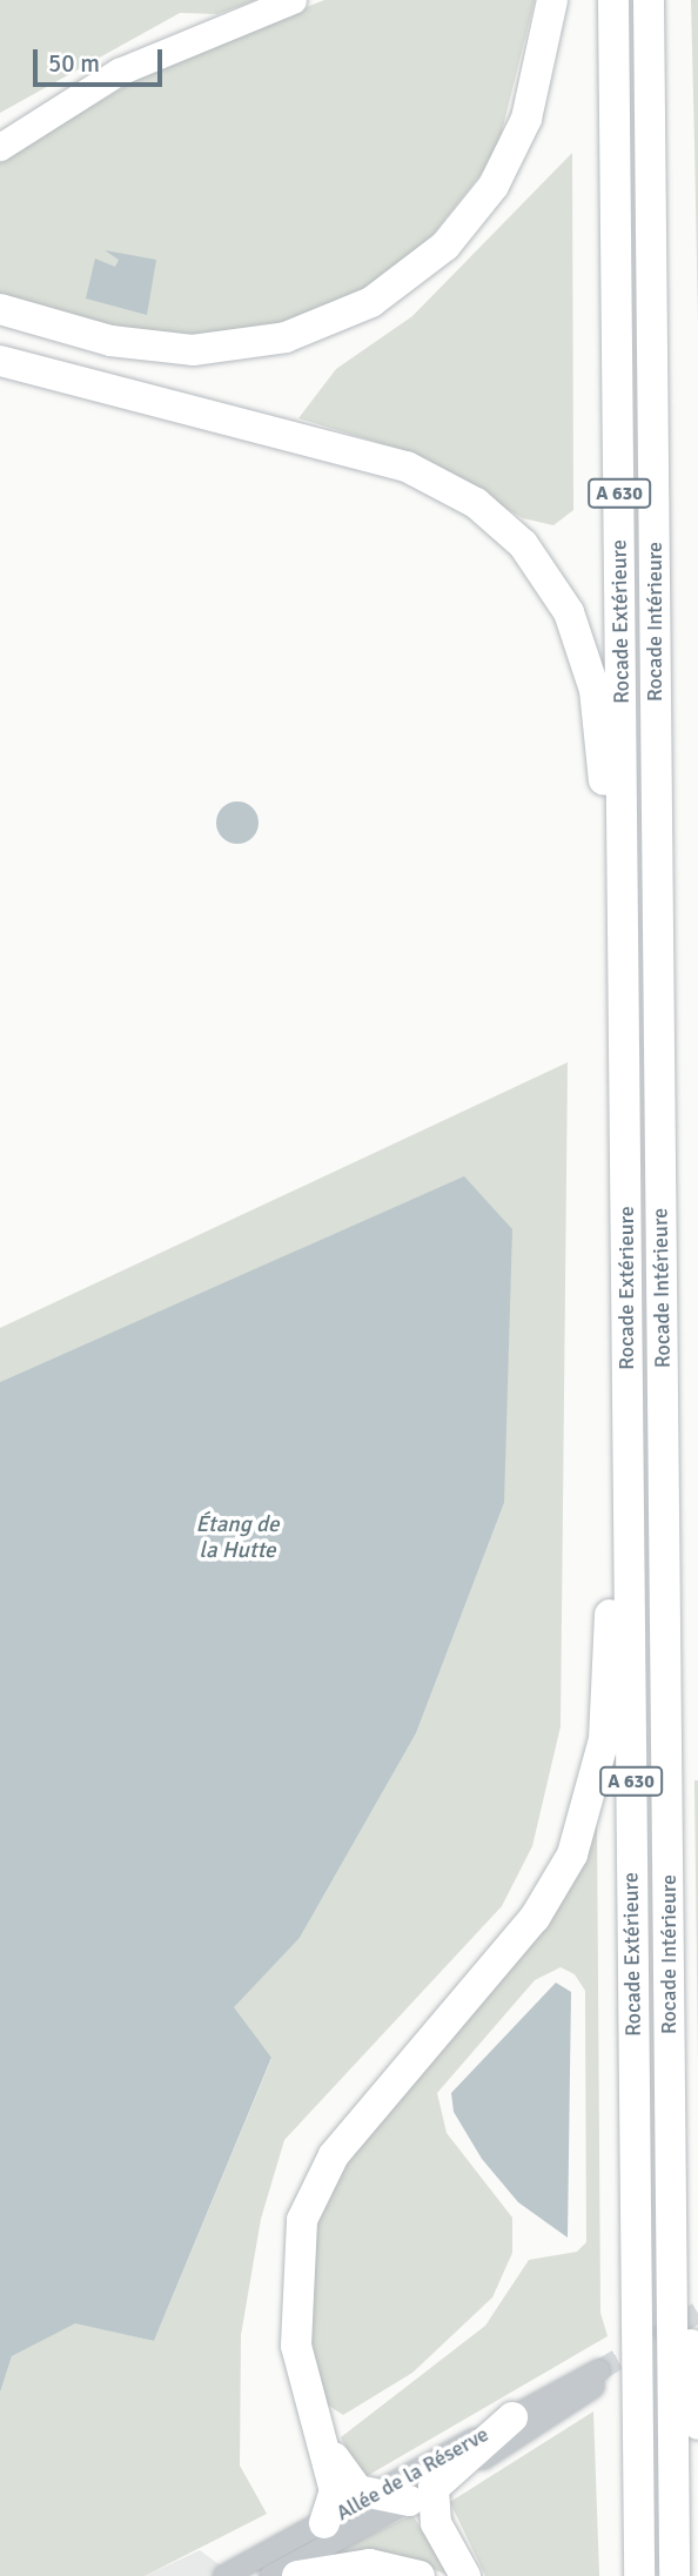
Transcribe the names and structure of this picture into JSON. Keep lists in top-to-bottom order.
{
  "streets": {
    "highway": ["A 630", "Rocade Extérieure", "Rocade Intérieure"],
    "street": ["Allée de la Réserve"]
  },
  "water": ["Étang de la Hutte"],
  "scale_bar": "50 m"
}
